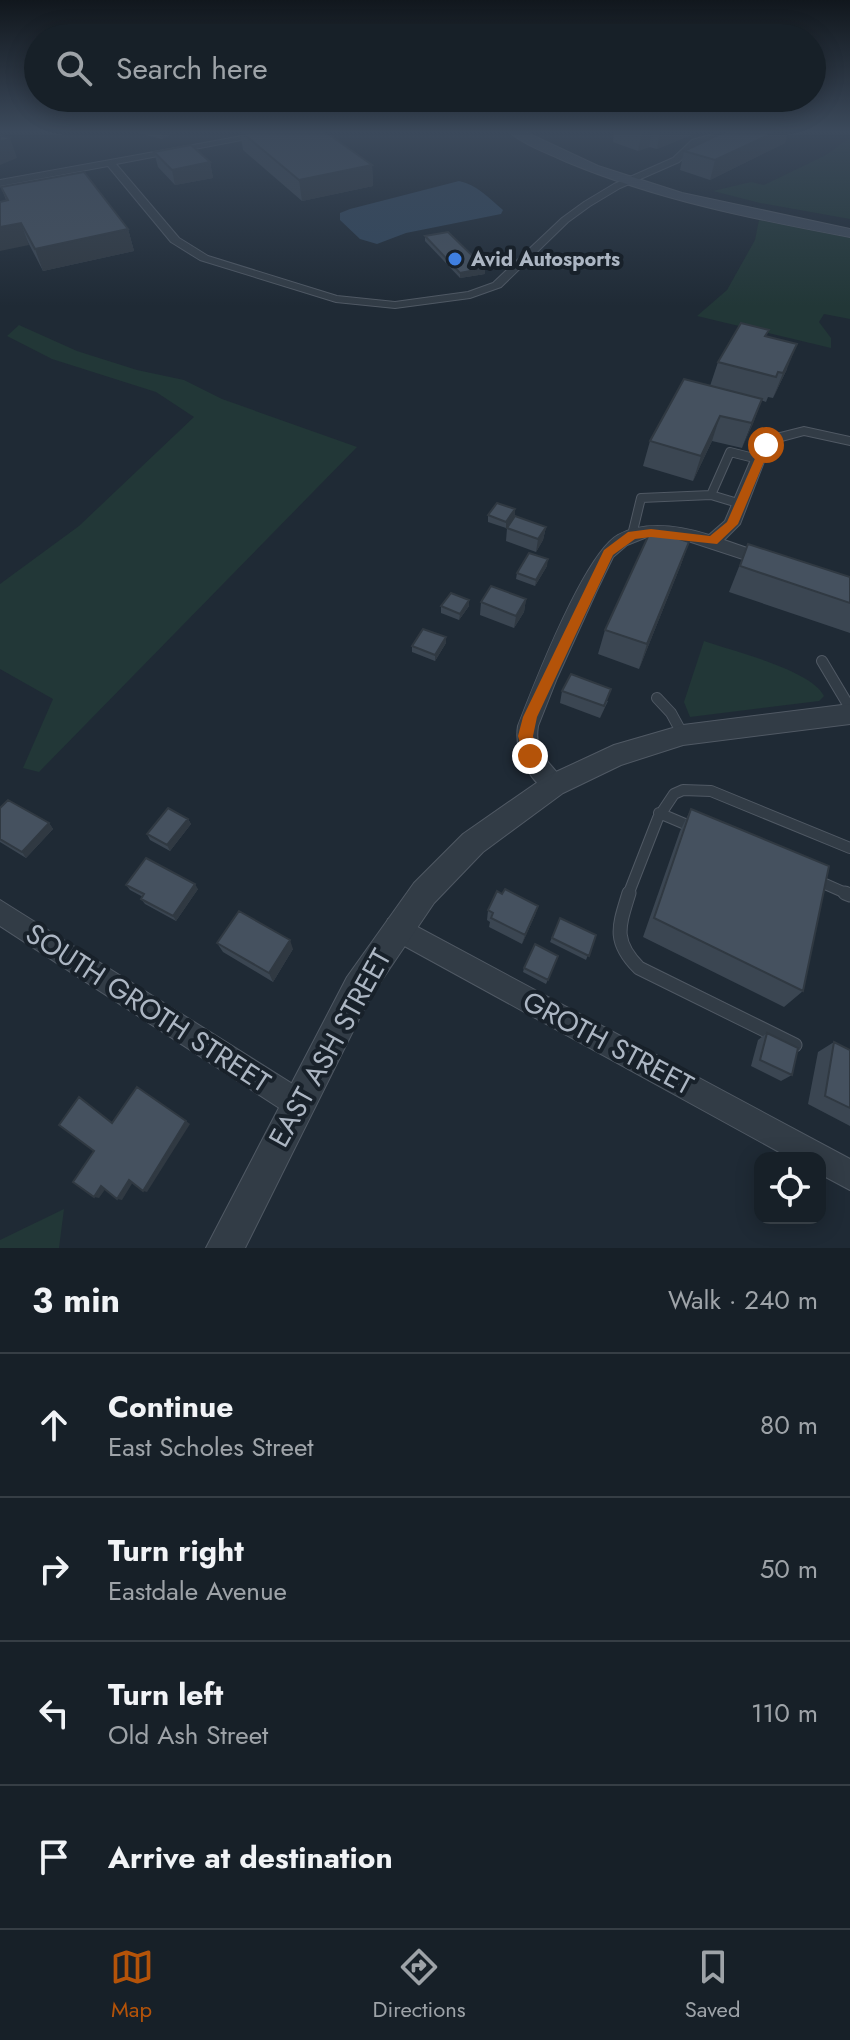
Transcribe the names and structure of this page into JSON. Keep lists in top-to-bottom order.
{
  "streets": {
    "street": ["SOUTH GROTH STREET", "GROTH STREET", "EAST ASH STREET"]
  },
  "crossings": [
    ["SOUTH GROTH STREET", "EAST ASH STREET"],
    ["GROTH STREET", "EAST ASH STREET"]
  ],
  "places": ["Avid Autosports"],
  "page": {
    "search": "Search here",
    "heading": ["3 min", "Walk · 240 m"],
    "list": [
      ["Continue", "East Scholes Street", "80 m"],
      ["Turn right", "Eastdale Avenue", "50 m"],
      ["Turn left", "Old Ash Street", "110 m"],
      "Arrive at destination"
    ],
    "nav": ["Map", "Directions", "Saved"]
  }
}
